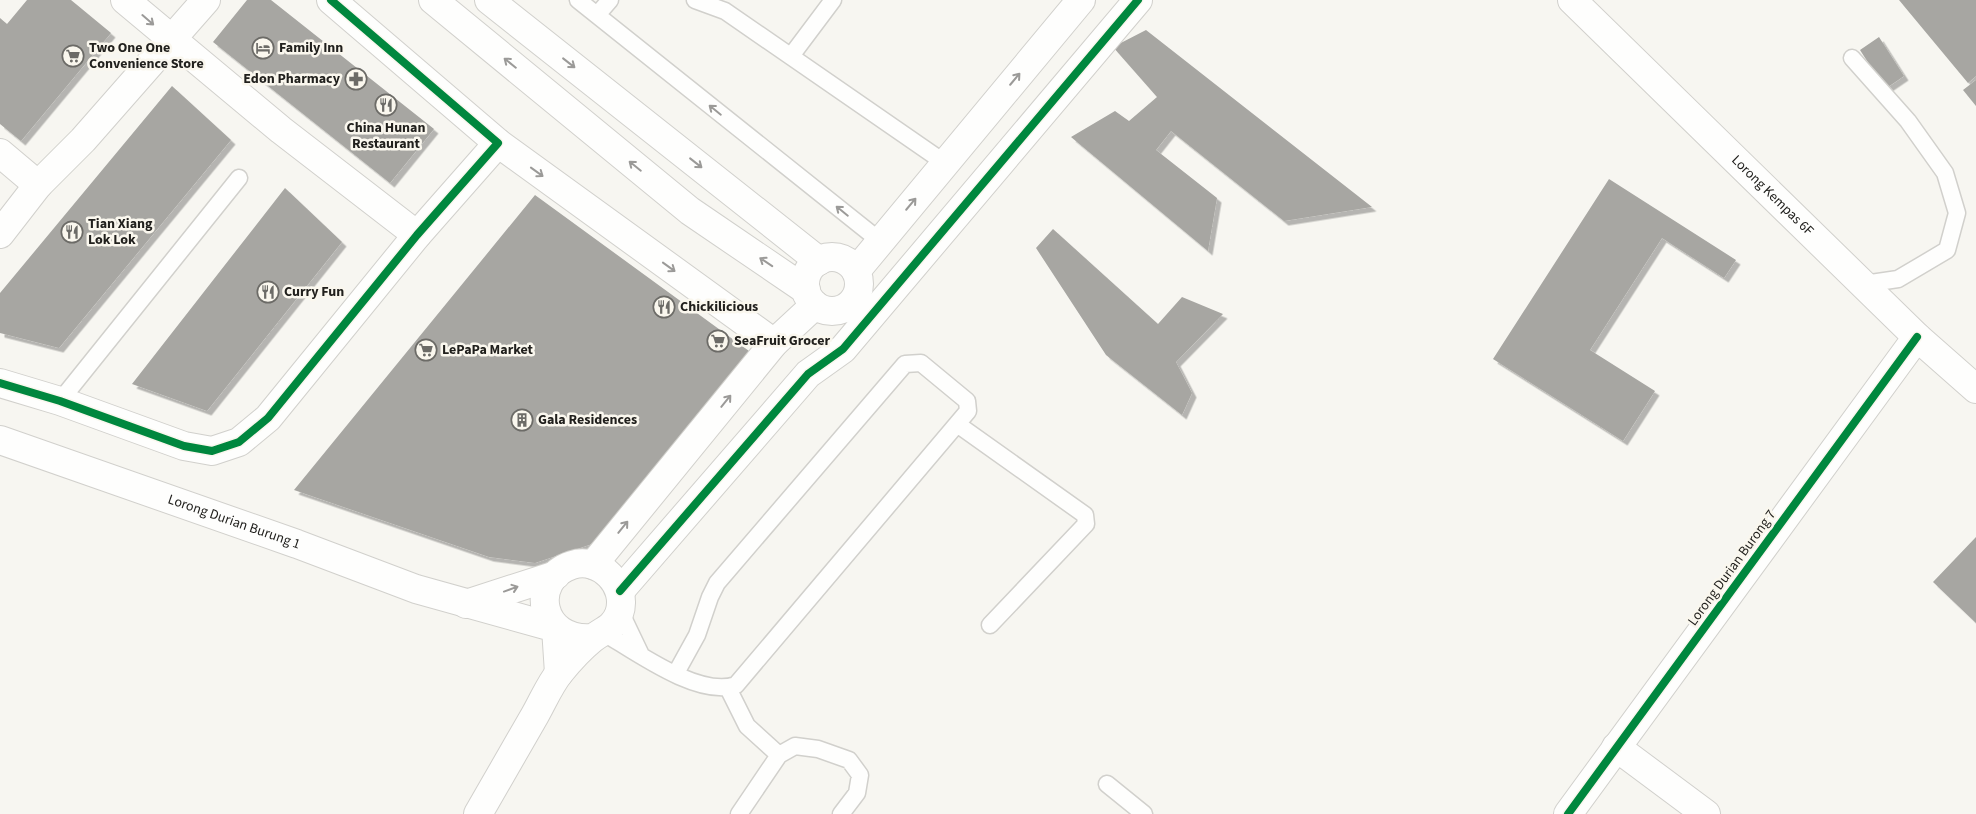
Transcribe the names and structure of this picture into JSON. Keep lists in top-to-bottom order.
{
  "streets": {
    "street": ["Lorong Kempas 6F", "Lorong Durian Burung 1", "Lorong Durian Burong 7"]
  },
  "crossings": [
    ["Lorong Kempas 6F", "Lorong Durian Burong 7"]
  ],
  "places": {
    "hotel": ["Family Inn"],
    "supermarket": ["Two One One Convenience Store", "SeaFruit Grocer", "LePaPa Market"],
    "pharmacy": ["Edon Pharmacy"],
    "restaurant": [
      "China Hunan Restaurant",
      "Tian Xiang Lok Lok",
      "Curry Fun",
      "Chickilicious"
    ],
    "building": ["Gala Residences"]
  }
}
